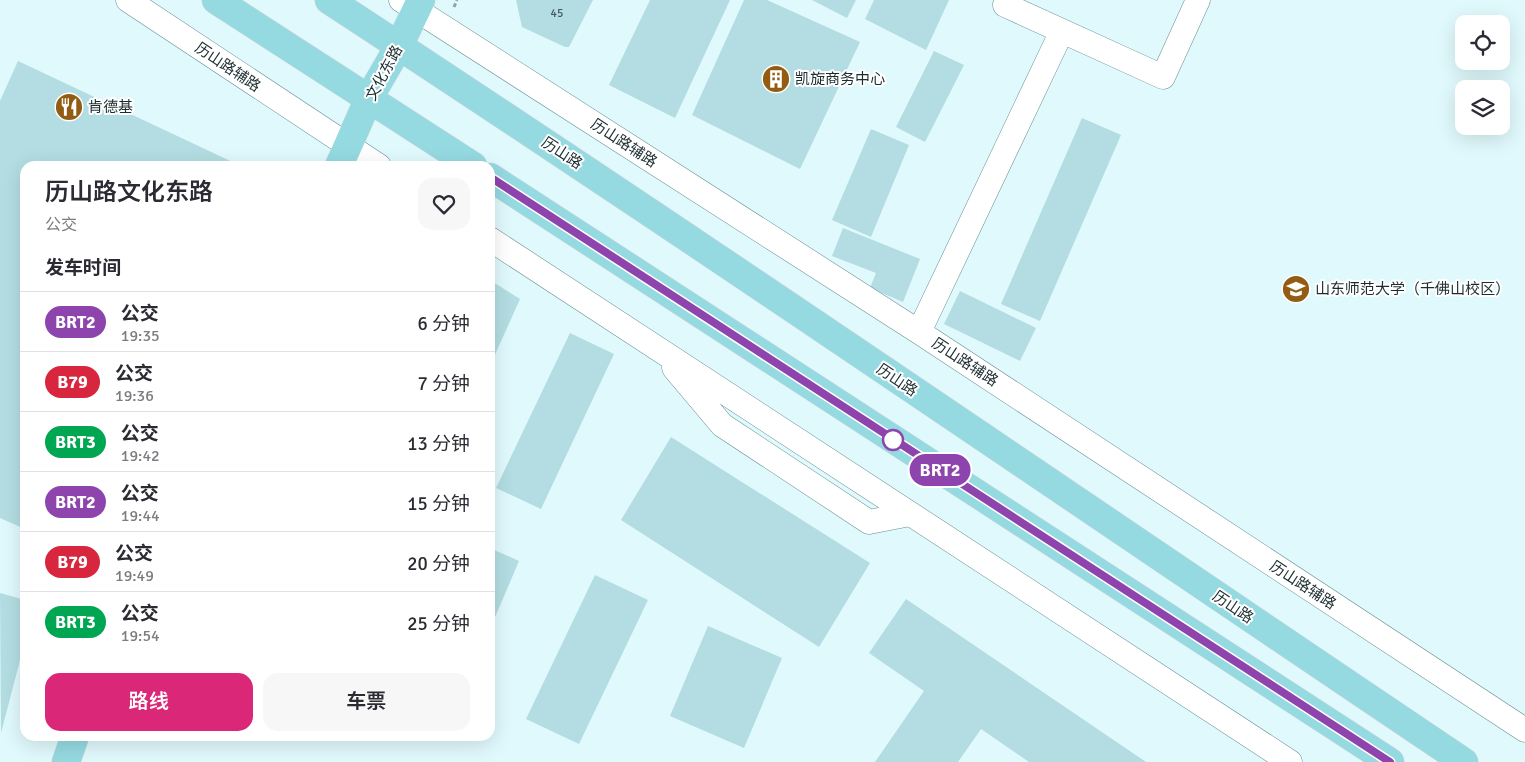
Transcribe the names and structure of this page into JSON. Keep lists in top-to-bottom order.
{
  "streets": {
    "main road": ["文化东路", "历山路"],
    "street": ["历山路辅路"]
  },
  "crossings": [
    ["历山路辅路", "文化东路"],
    ["文化东路", "历山路"]
  ],
  "places": {
    "building": ["凯旋商务中心"],
    "restaurant": ["肯德基"],
    "school or university": ["山东师范大学（千佛山校区）"]
  },
  "lines": ["bus line BRT2"],
  "house_numbers": ["45"],
  "page": {
    "on_map": "BRT2",
    "heading": [
      ["历山路文化东路", "公交"],
      "发车时间"
    ],
    "list": [
      {
        "mark": "BRT2",
        "name": "公交",
        "note": "19:35",
        "value": "6 分钟"
      },
      {
        "mark": "B79",
        "name": "公交",
        "note": "19:36",
        "value": "7 分钟"
      },
      {
        "mark": "BRT3",
        "name": "公交",
        "note": "19:42",
        "value": "13 分钟"
      },
      {
        "mark": "BRT2",
        "name": "公交",
        "note": "19:44",
        "value": "15 分钟"
      },
      {
        "mark": "B79",
        "name": "公交",
        "note": "19:49",
        "value": "20 分钟"
      },
      {
        "mark": "BRT3",
        "name": "公交",
        "note": "19:54",
        "value": "25 分钟"
      }
    ],
    "buttons": ["路线", "车票"]
  }
}
